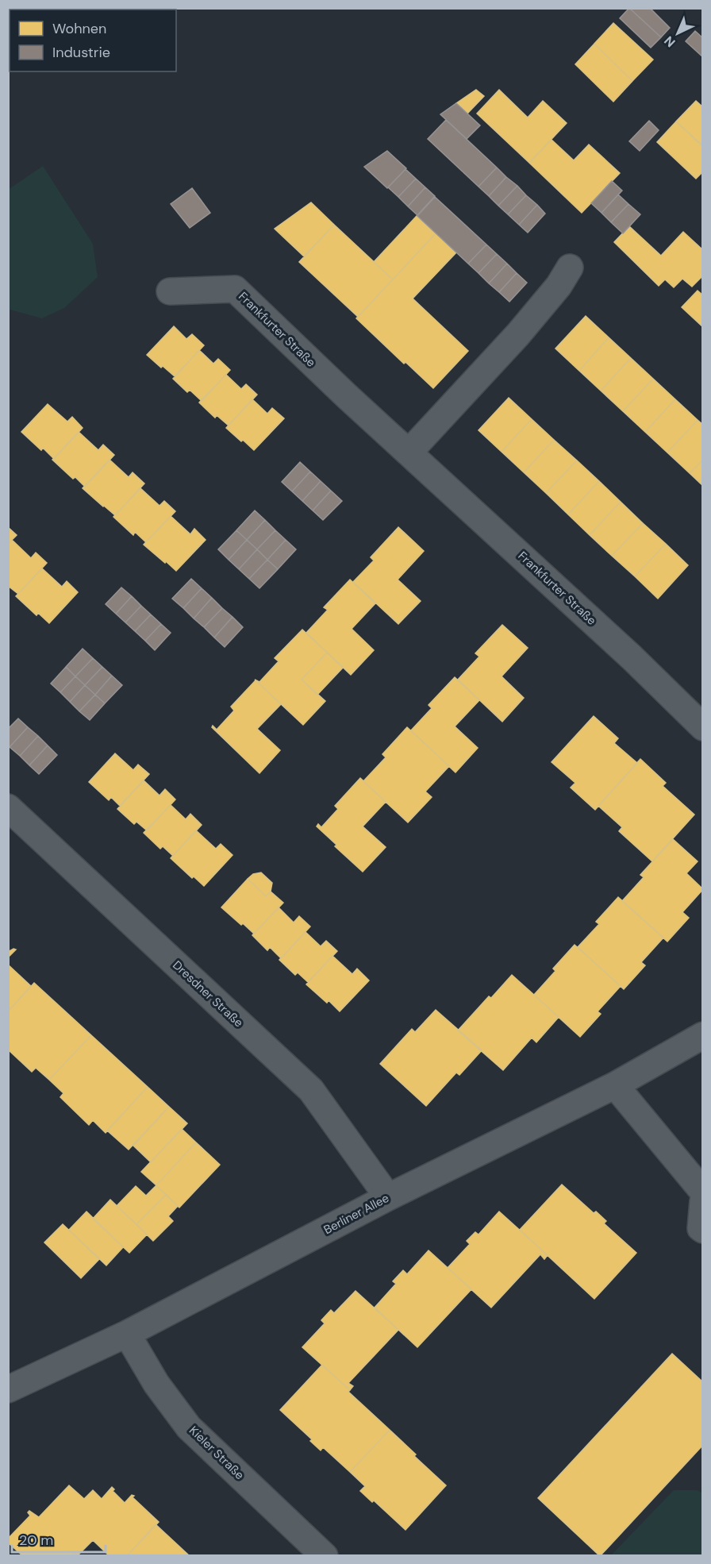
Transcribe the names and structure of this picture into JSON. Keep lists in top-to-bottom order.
{
  "streets": {
    "street": [
      "Frankfurter Straße",
      "Dresdner Straße",
      "Berliner Allee",
      "Kieler Straße"
    ]
  },
  "crossings": [
    ["Dresdner Straße", "Berliner Allee"],
    ["Berliner Allee", "Kieler Straße"]
  ],
  "legend": ["Wohnen", "Industrie"],
  "scale_bar": "20 m",
  "north": "bottom left"
}
